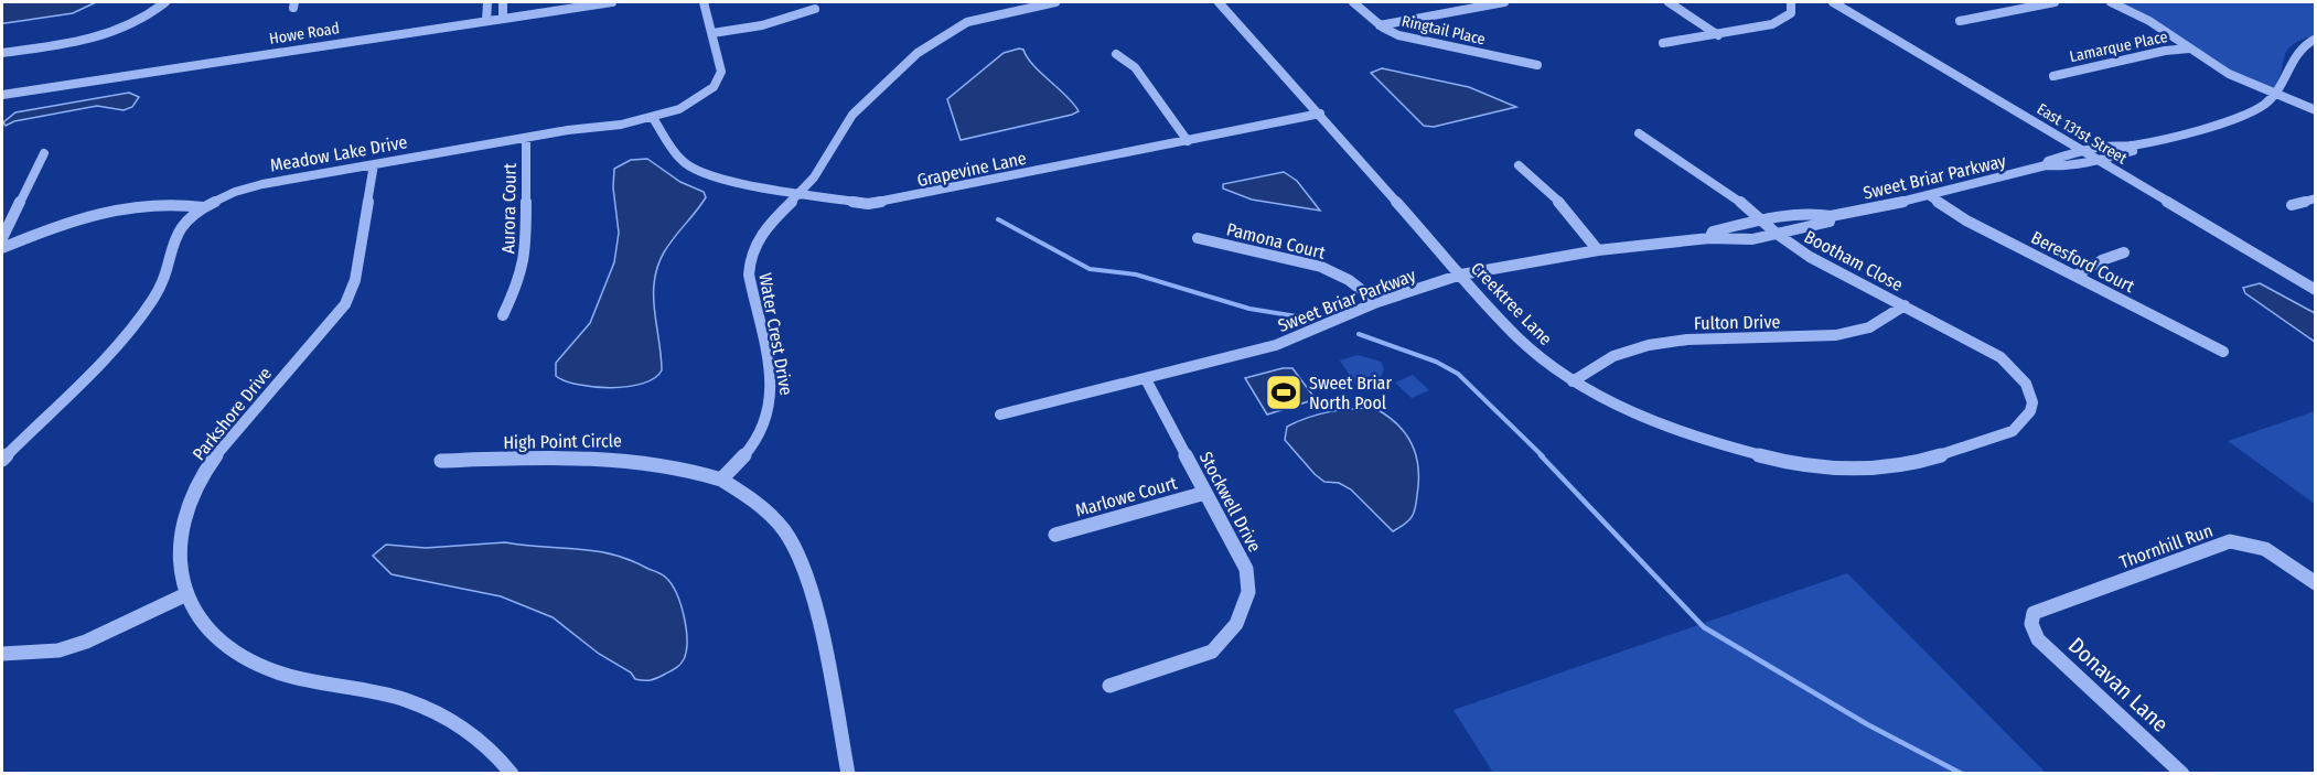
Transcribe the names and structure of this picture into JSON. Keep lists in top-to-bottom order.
{
  "streets": {
    "street": [
      "Ringtail Place",
      "Howe Road",
      "Lamarque Place",
      "East 131st Street",
      "Meadow Lake Drive",
      "Grapevine Lane",
      "Sweet Briar Parkway",
      "Aurora Court",
      "Pamona Court",
      "Bootham Close",
      "Beresford Court",
      "Creektree Lane",
      "Fulton Drive",
      "Water Crest Drive",
      "Parkshore Drive",
      "High Point Circle",
      "Marlowe Court",
      "Stockwell Drive",
      "Thornhill Run",
      "Donavan Lane"
    ]
  },
  "crossings": [
    ["East 131st Street", "Sweet Briar Parkway"],
    ["Meadow Lake Drive", "Grapevine Lane"],
    ["Meadow Lake Drive", "Aurora Court"],
    ["Meadow Lake Drive", "Parkshore Drive"],
    ["Grapevine Lane", "Creektree Lane"],
    ["Grapevine Lane", "Water Crest Drive"],
    ["Sweet Briar Parkway", "Pamona Court"],
    ["Sweet Briar Parkway", "Bootham Close"],
    ["Sweet Briar Parkway", "Beresford Court"],
    ["Sweet Briar Parkway", "Creektree Lane"],
    ["Sweet Briar Parkway", "Stockwell Drive"],
    ["Bootham Close", "Creektree Lane"],
    ["Bootham Close", "Fulton Drive"],
    ["Creektree Lane", "Fulton Drive"],
    ["Water Crest Drive", "High Point Circle"],
    ["Marlowe Court", "Stockwell Drive"],
    ["Thornhill Run", "Donavan Lane"]
  ],
  "places": {
    "sports": ["Sweet Briar North Pool"]
  }
}
